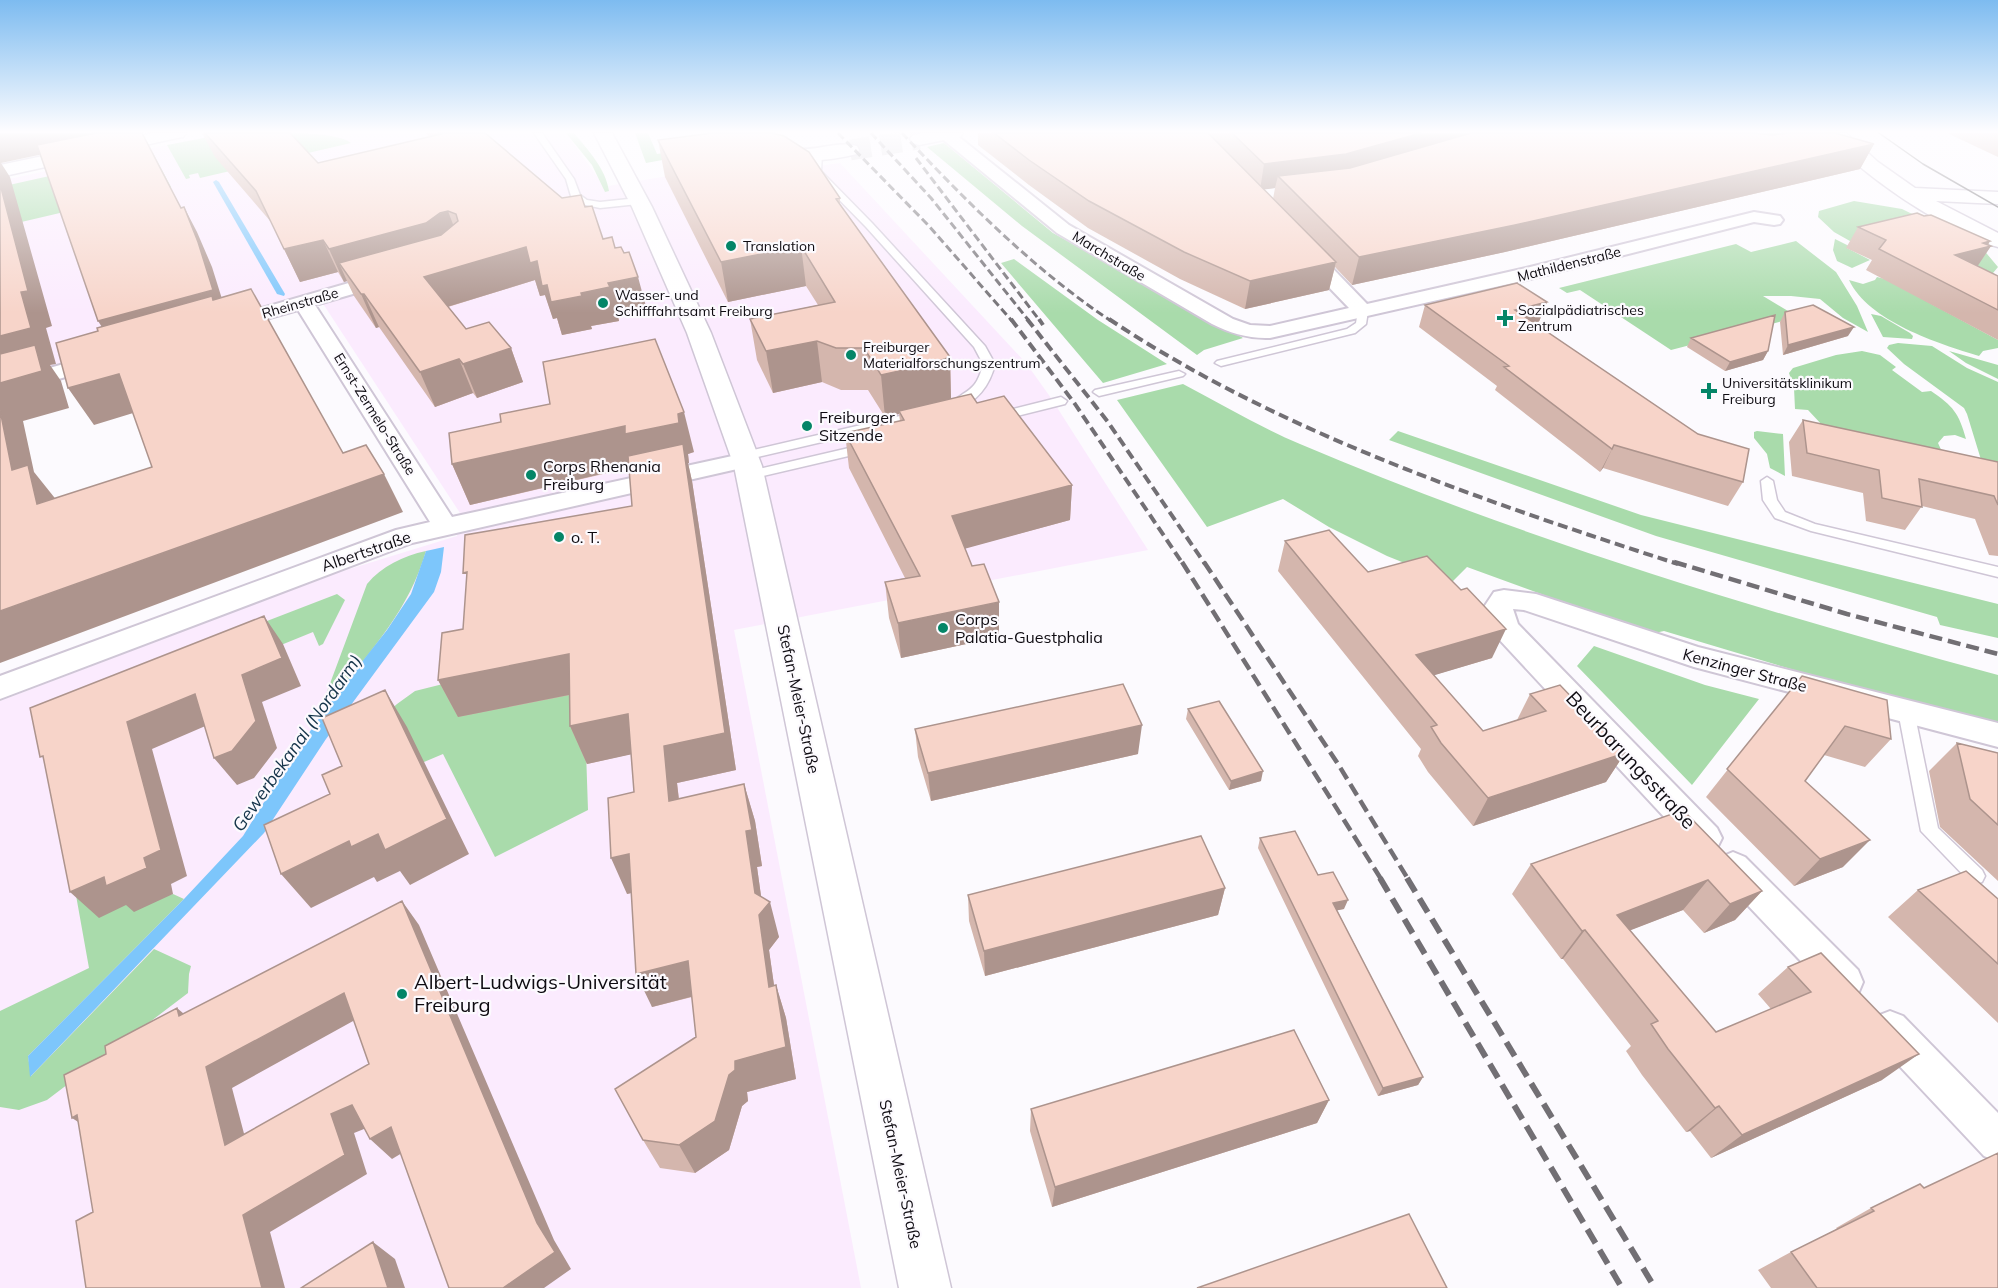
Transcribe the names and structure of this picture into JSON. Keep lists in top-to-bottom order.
{
  "streets": {
    "main road": ["Stefan-Meier-Straße"],
    "street": [
      "Marchstraße",
      "Mathildenstraße",
      "Rheinstraße",
      "Ernst-Zermelo-Straße",
      "Albertstraße",
      "Kenzinger Straße",
      "Beurbarungsstraße"
    ]
  },
  "crossings": [
    ["Marchstraße", "Mathildenstraße"],
    ["Rheinstraße", "Ernst-Zermelo-Straße"],
    ["Ernst-Zermelo-Straße", "Albertstraße"],
    ["Albertstraße", "Stefan-Meier-Straße"],
    ["Kenzinger Straße", "Beurbarungsstraße"]
  ],
  "water": ["Gewerbekanal (Nordarm)"],
  "places": {
    "other": [
      "Translation",
      "Wasser- und Schifffahrtsamt Freiburg",
      "Freiburger Materialforschungszentrum",
      "Freiburger Sitzende",
      "Corps Rhenania Freiburg",
      "o. T.",
      "Corps Palatia-Guestphalia",
      "Albert-Ludwigs-Universität Freiburg"
    ],
    "health": ["Sozialpädiatrisches Zentrum", "Universitätsklinikum Freiburg"]
  }
}
